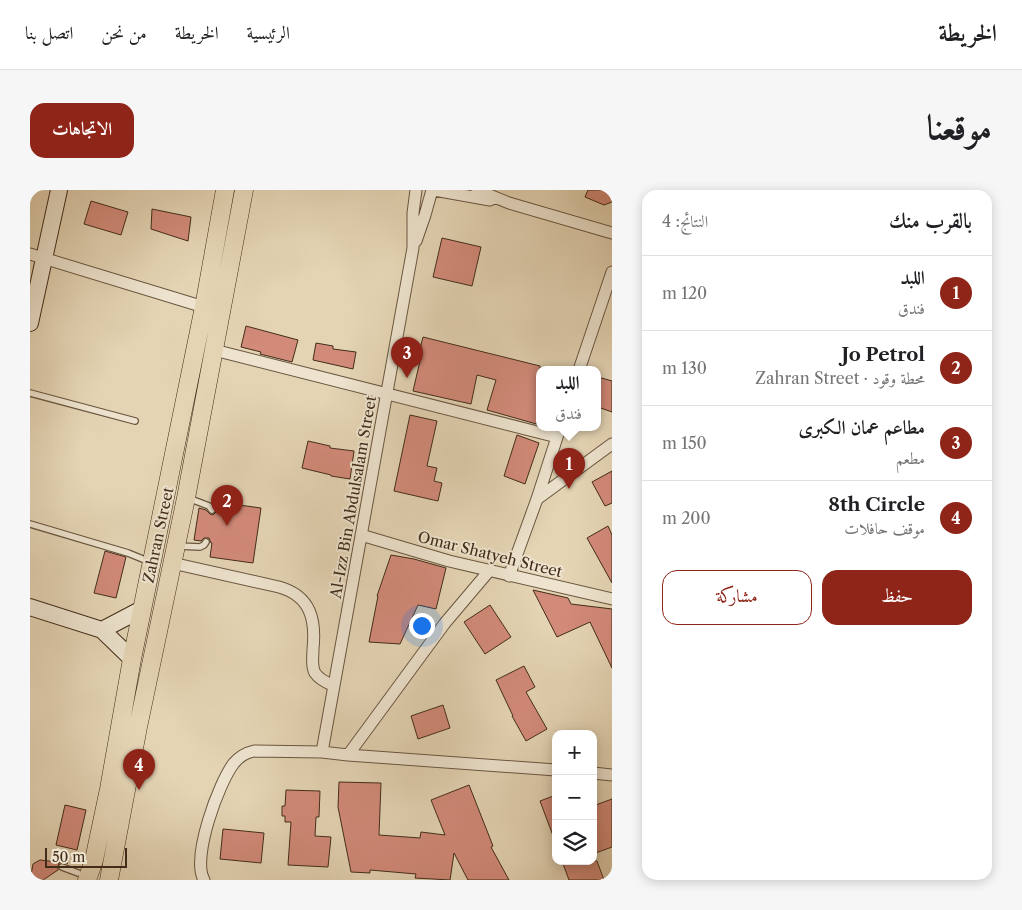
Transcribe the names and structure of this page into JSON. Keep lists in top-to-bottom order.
{
  "streets": {
    "main road": ["Zahran Street"],
    "street": ["Al-Izz Bin Abdulsalam Street", "Omar Shatyeh Street"]
  },
  "crossings": [
    ["Al-Izz Bin Abdulsalam Street", "Omar Shatyeh Street"]
  ],
  "scale_bar": "50 m",
  "page": {
    "header": "الخريطة",
    "nav": [
      "الرئيسية",
      "الخريطة",
      "من نحن",
      "اتصل بنا"
    ],
    "title": "موقعنا",
    "buttons": [
      "الاتجاهات",
      ["حفظ", "مشاركة"]
    ],
    "heading": ["بالقرب منك", "النتائج: 4"],
    "list": [
      {
        "mark": "1",
        "name": "اللبد",
        "note": "فندق",
        "value": "120 m"
      },
      {
        "mark": "2",
        "name": "Jo Petrol",
        "note": "محطة وقود · Zahran Street",
        "value": "130 m"
      },
      {
        "mark": "3",
        "name": "مطاعم عمان الكبرى",
        "note": "مطعم",
        "value": "150 m"
      },
      {
        "mark": "4",
        "name": "8th Circle",
        "note": "موقف حافلات",
        "value": "200 m"
      }
    ],
    "pins": [
      "3",
      "1",
      "2",
      "4"
    ],
    "popup": ["اللبد", "فندق"],
    "map_buttons": ["+", "−"],
    "scale": "50 m"
  }
}
